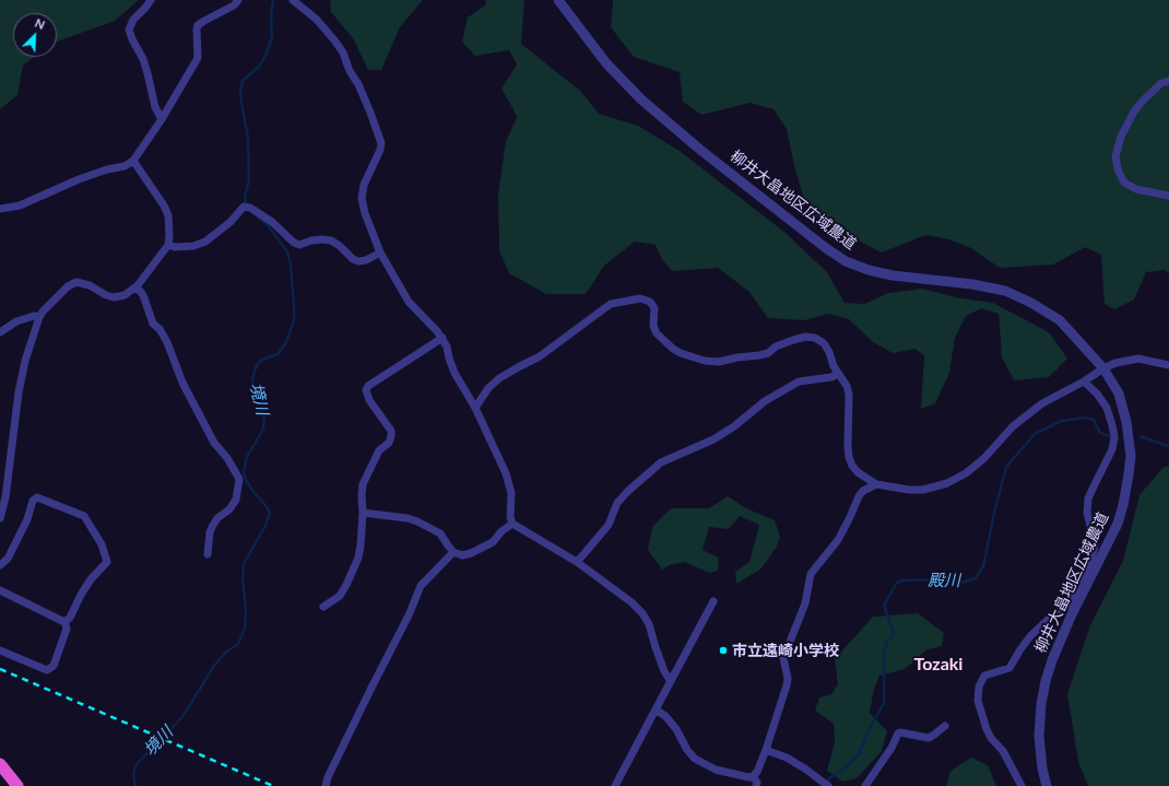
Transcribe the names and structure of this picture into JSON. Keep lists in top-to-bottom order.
{
  "streets": {
    "street": ["柳井大畠地区広域農道"]
  },
  "districts": ["Tozaki"],
  "water": ["境川", "殿川"],
  "places": ["市立遠崎小学校"],
  "north": "top right"
}
